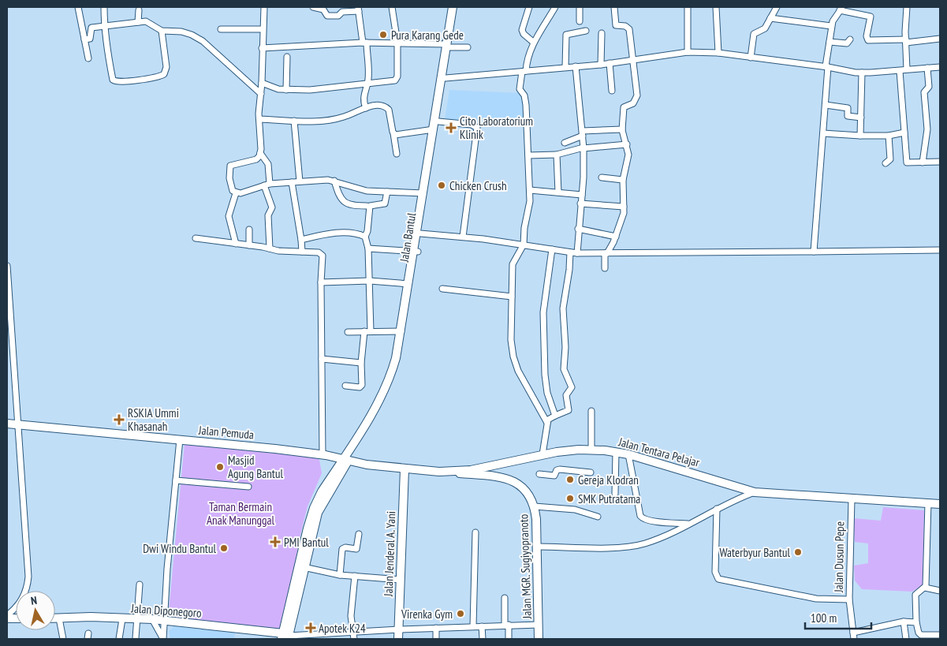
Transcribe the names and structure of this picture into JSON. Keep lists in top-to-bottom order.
{
  "streets": {
    "main road": [
      "Jalan Bantul",
      "Jalan Pemuda",
      "Jalan Tentara Pelajar",
      "Jalan Jenderal A. Yani",
      "Jalan MGR. Sugiyopranoto",
      "Jalan Diponegoro"
    ],
    "street": ["Jalan Dusun Pepe"]
  },
  "crossings": [
    ["Jalan Bantul", "Jalan Pemuda"],
    ["Jalan Bantul", "Jalan Tentara Pelajar"],
    ["Jalan Pemuda", "Jalan Tentara Pelajar"],
    ["Jalan Tentara Pelajar", "Jalan Jenderal A. Yani"],
    ["Jalan Tentara Pelajar", "Jalan Dusun Pepe"],
    ["Jalan Tentara Pelajar", "Jalan MGR. Sugiyopranoto"]
  ],
  "parks": ["Taman Bermain Anak Manunggal"],
  "places": {
    "other": [
      "Pura Karang Gede",
      "Chicken Crush",
      "Masjid Agung Bantul",
      "Gereja Klodran",
      "SMK Putratama",
      "Dwi Windu Bantul",
      "Waterbyur Bantul",
      "Virenka Gym"
    ],
    "health": [
      "Cito Laboratorium Klinik",
      "RSKIA Ummi Khasanah",
      "PMI Bantul",
      "Apotek K24"
    ]
  },
  "scale_bar": "100 m",
  "north": "top"
}
